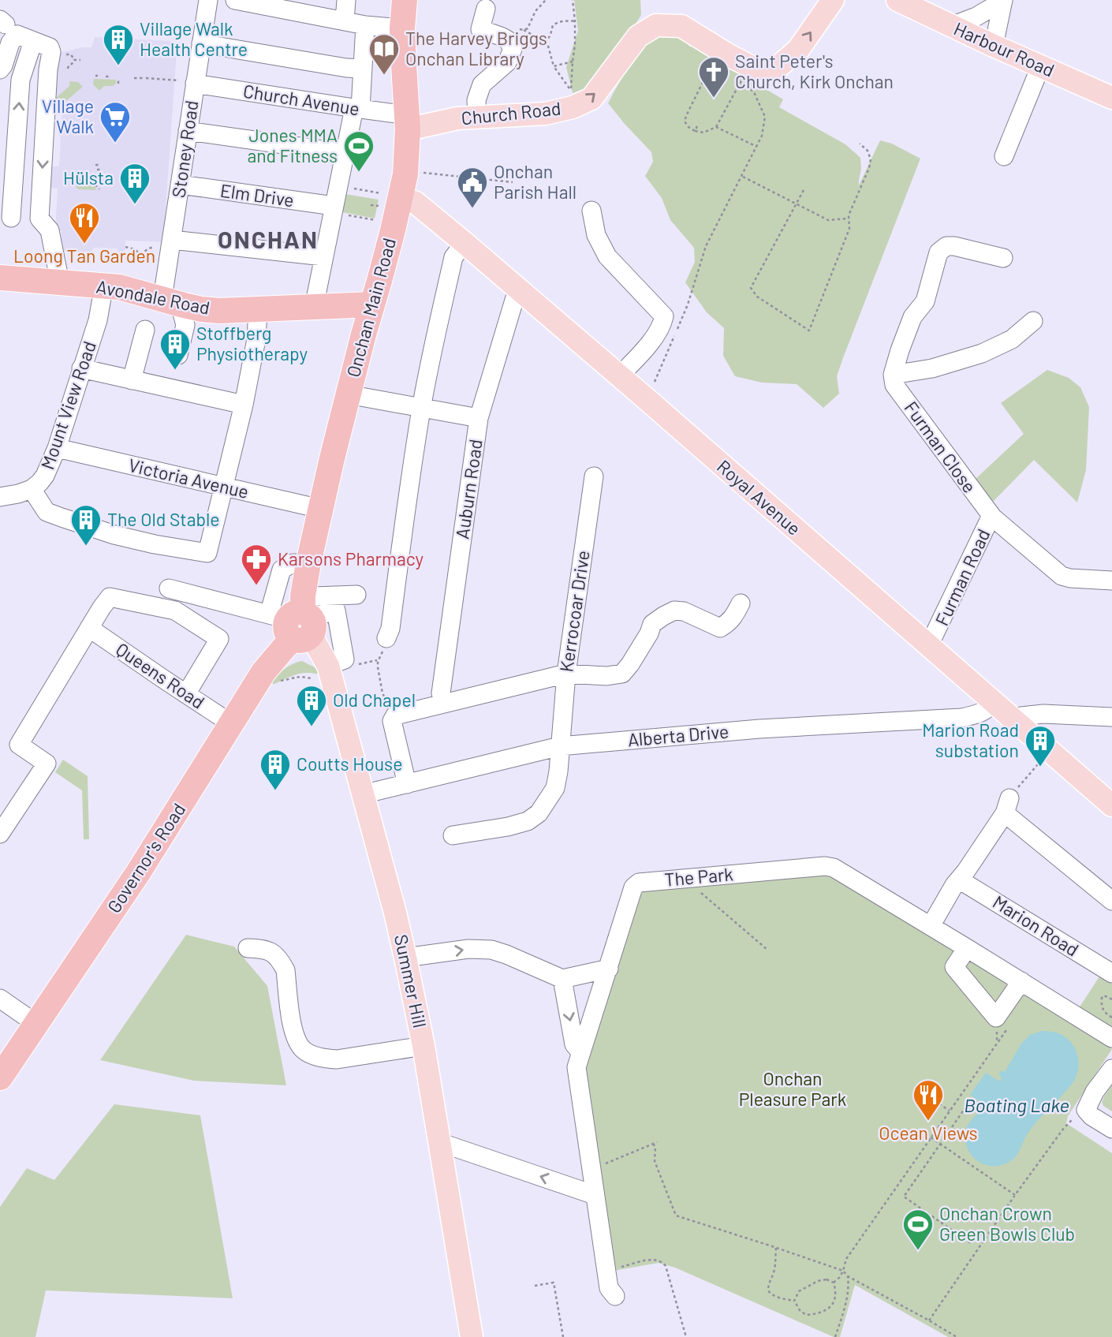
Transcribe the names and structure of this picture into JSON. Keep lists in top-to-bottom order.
{
  "streets": {
    "highway": ["Avondale Road", "Onchan Main Road", "Governor's Road"],
    "main road": [
      "Harbour Road",
      "Church Road",
      "Royal Avenue",
      "Summer Hill"
    ],
    "street": [
      "Church Avenue",
      "Stoney Road",
      "Elm Drive",
      "Mount View Road",
      "Furman Close",
      "Victoria Avenue",
      "Auburn Road",
      "Furman Road",
      "Kerrocoar Drive",
      "Queens Road",
      "Alberta Drive",
      "The Park",
      "Marion Road"
    ]
  },
  "crossings": [
    ["Church Avenue", "Church Road"],
    ["Church Avenue", "Stoney Road"],
    ["Church Avenue", "Onchan Main Road"],
    ["Church Road", "Onchan Main Road"],
    ["Stoney Road", "Elm Drive"],
    ["Stoney Road", "Avondale Road"],
    ["Avondale Road", "Onchan Main Road"],
    ["Avondale Road", "Mount View Road"],
    ["Onchan Main Road", "Victoria Avenue"],
    ["Onchan Main Road", "Royal Avenue"],
    ["Onchan Main Road", "Governor's Road"],
    ["Onchan Main Road", "Summer Hill"],
    ["Mount View Road", "Victoria Avenue"],
    ["Furman Close", "Furman Road"],
    ["Auburn Road", "Royal Avenue"],
    ["Royal Avenue", "Furman Road"],
    ["Royal Avenue", "Alberta Drive"],
    ["Kerrocoar Drive", "Alberta Drive"],
    ["Queens Road", "Governor's Road"],
    ["Alberta Drive", "Summer Hill"],
    ["Governor's Road", "Summer Hill"]
  ],
  "one_way": ["Church Road"],
  "districts": ["ONCHAN"],
  "water": ["Boating Lake"],
  "parks": ["Onchan Pleasure Park"],
  "places": {
    "building": [
      "Village Walk Health Centre",
      "Hülsta",
      "Stoffberg Physiotherapy",
      "The Old Stable",
      "Old Chapel",
      "Marion Road substation",
      "Coutts House"
    ],
    "library": ["The Harvey Briggs Onchan Library"],
    "church": ["Saint Peter's Church, Kirk Onchan"],
    "supermarket": ["Village Walk"],
    "sports": ["Jones MMA and Fitness", "Onchan Crown Green Bowls Club"],
    "public building": ["Onchan Parish Hall"],
    "restaurant": ["Loong Tan Garden", "Ocean Views"],
    "pharmacy": ["Karsons Pharmacy"]
  }
}
